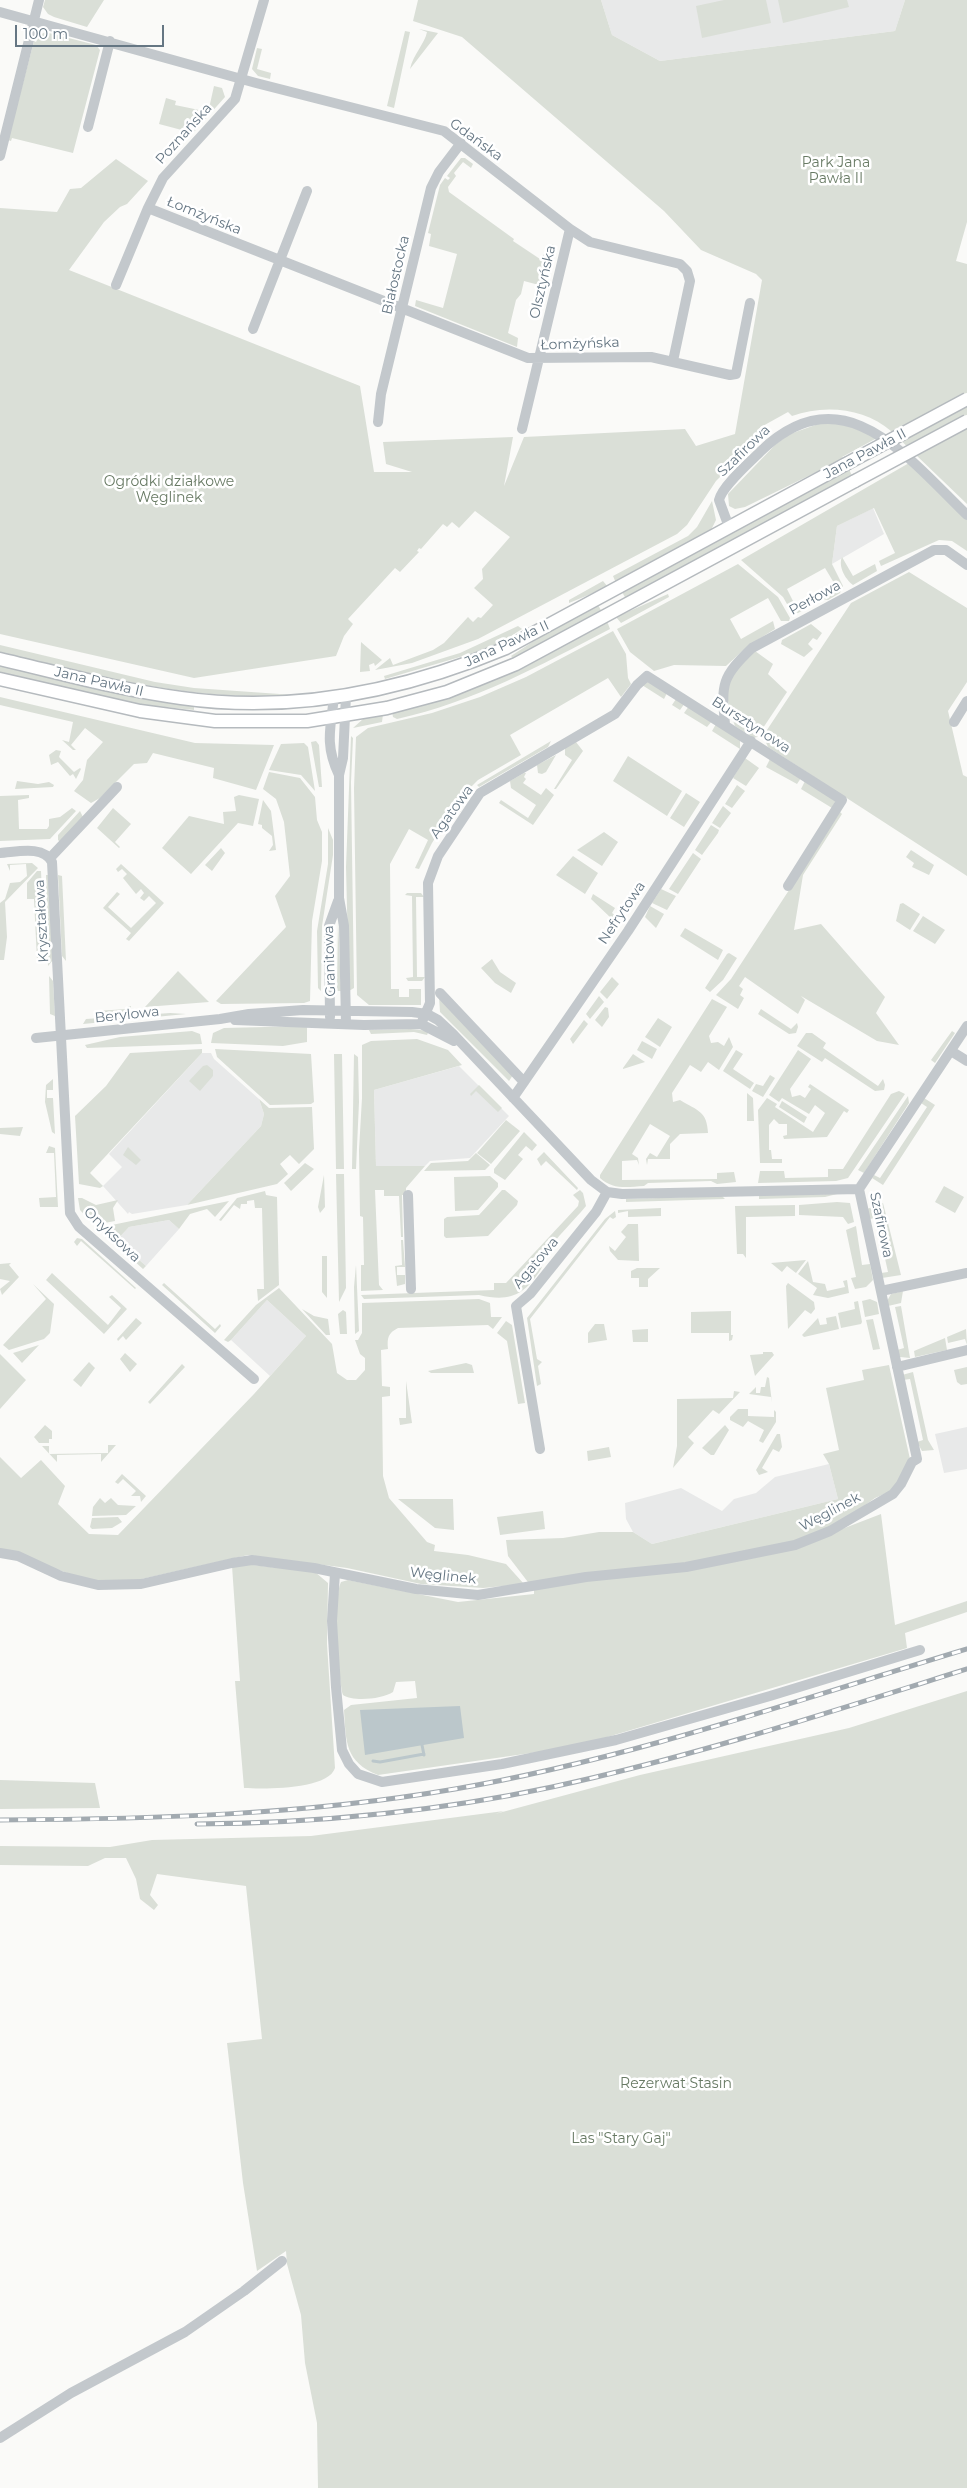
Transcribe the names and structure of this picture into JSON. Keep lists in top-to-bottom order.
{
  "streets": {
    "main road": ["Jana Pawła II"],
    "street": [
      "Poznańska",
      "Gdańska",
      "Łomżyńska",
      "Białostocka",
      "Olsztyńska",
      "Szafirowa",
      "Perłowa",
      "Bursztynowa",
      "Agatowa",
      "Nefrytowa",
      "Kryształowa",
      "Granitowa",
      "Berylowa",
      "Onyksowa",
      "Węglinek"
    ]
  },
  "crossings": [
    ["Poznańska", "Gdańska"],
    ["Poznańska", "Łomżyńska"],
    ["Gdańska", "Łomżyńska"],
    ["Gdańska", "Białostocka"],
    ["Gdańska", "Olsztyńska"],
    ["Łomżyńska", "Białostocka"],
    ["Łomżyńska", "Olsztyńska"],
    ["Szafirowa", "Jana Pawła II"],
    ["Szafirowa", "Węglinek"],
    ["Jana Pawła II", "Granitowa"],
    ["Perłowa", "Bursztynowa"],
    ["Bursztynowa", "Agatowa"],
    ["Bursztynowa", "Nefrytowa"],
    ["Kryształowa", "Berylowa"],
    ["Kryształowa", "Onyksowa"],
    ["Granitowa", "Berylowa"],
    ["Berylowa", "Onyksowa"]
  ],
  "parks": [
    "Park Jana Pawła II",
    "Ogródki działkowe Węglinek",
    "Rezerwat Stasin",
    "Las \"Stary Gaj\""
  ],
  "scale_bar": "100 m"
}
